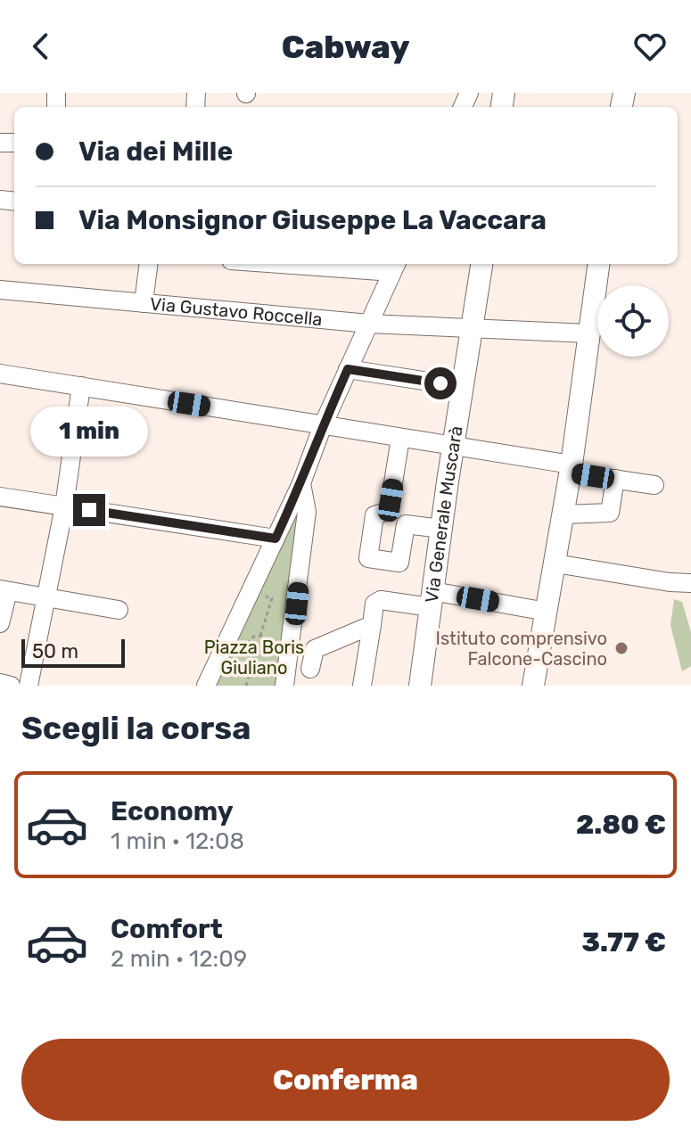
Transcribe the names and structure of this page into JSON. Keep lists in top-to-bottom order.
{
  "streets": {
    "main road": ["Via Generale Muscarà"],
    "street": ["Via Gustavo Roccella"]
  },
  "crossings": [
    ["Via Gustavo Roccella", "Via Generale Muscarà"]
  ],
  "parks": ["Piazza Boris Giuliano"],
  "places": ["Istituto comprensivo Falcone-Cascino"],
  "scale_bar": "50 m",
  "page": {
    "header": "Cabway",
    "banner": ["Via dei Mille", "Via Monsignor Giuseppe La Vaccara"],
    "bubble": "1 min",
    "scale": "50 m",
    "heading": "Scegli la corsa",
    "list": [
      {
        "name": "Economy",
        "note": "1 min · 12:08",
        "value": "2.80 €"
      },
      {
        "name": "Comfort",
        "note": "2 min · 12:09",
        "value": "3.77 €"
      }
    ],
    "buttons": "Conferma"
  }
}
